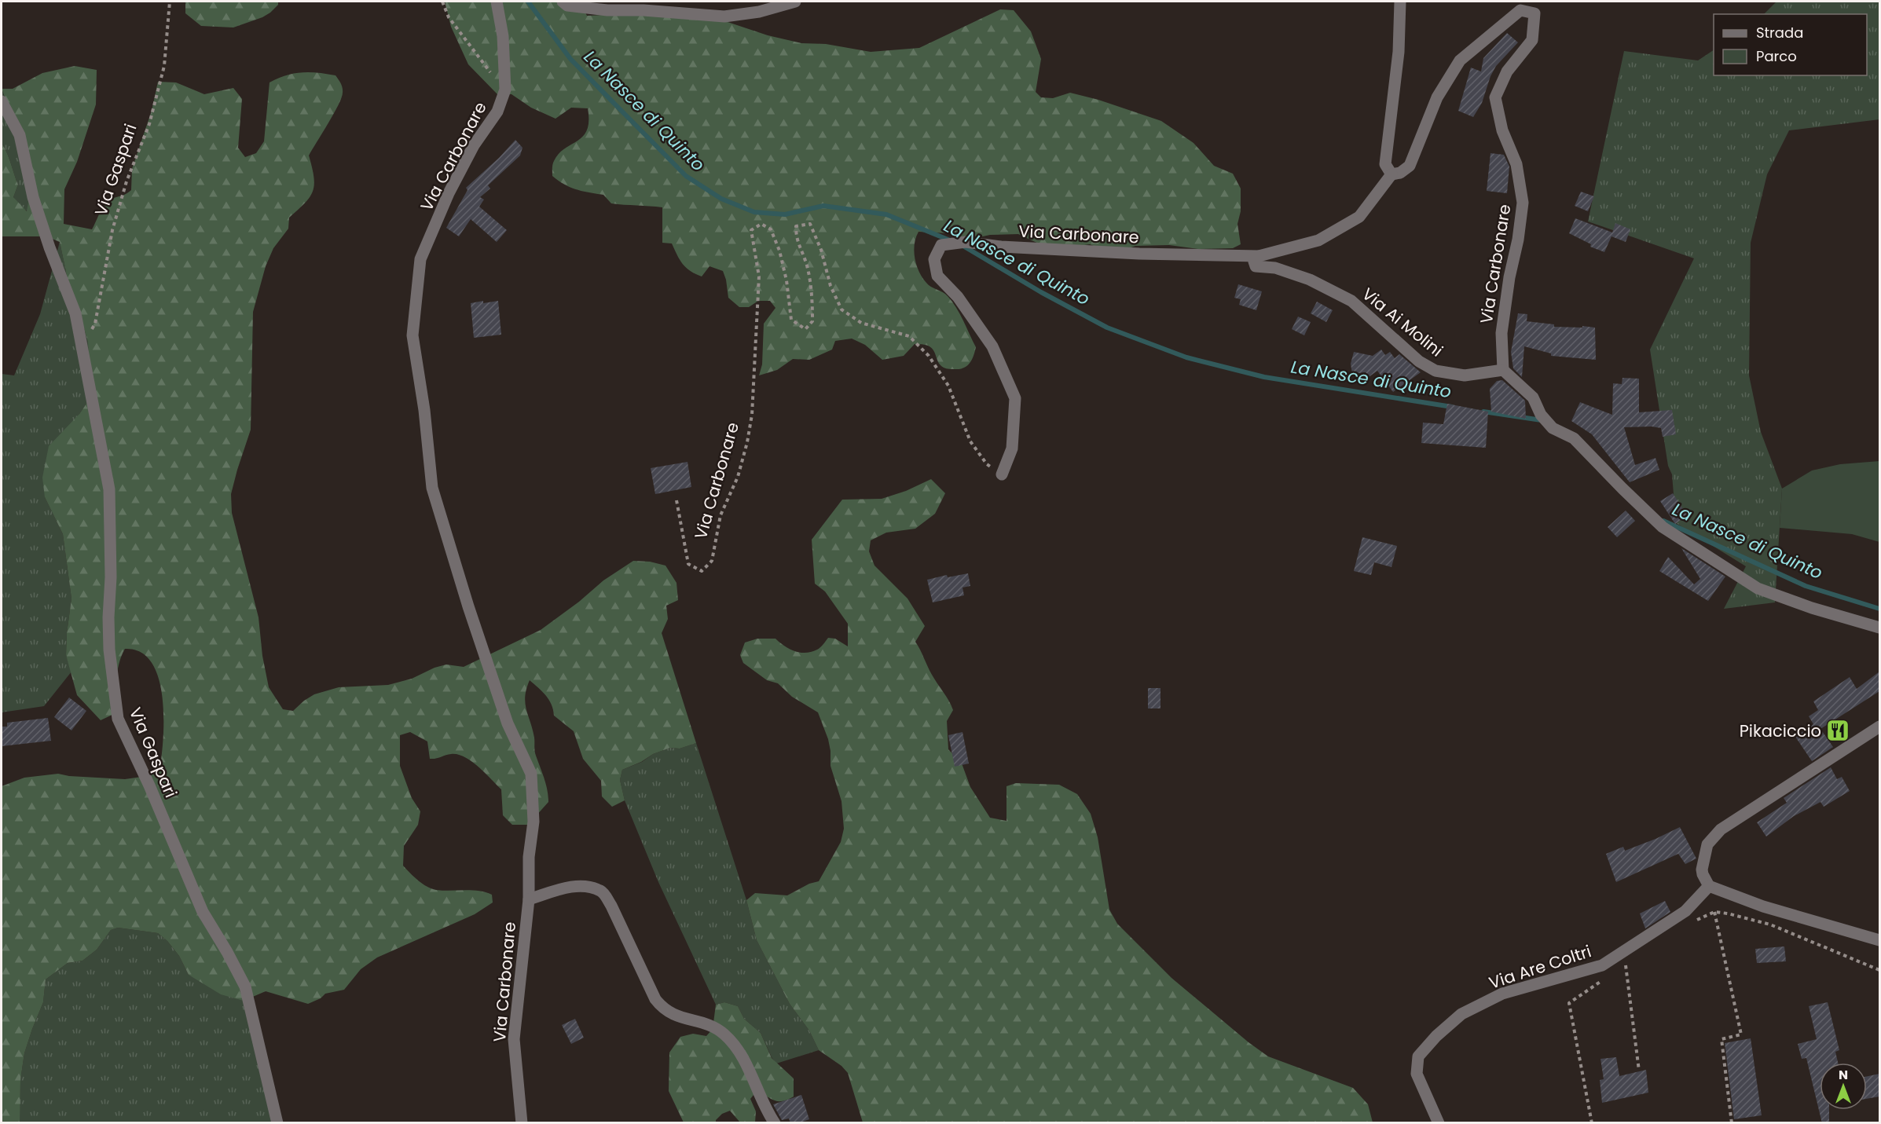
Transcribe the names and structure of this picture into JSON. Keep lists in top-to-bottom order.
{
  "streets": {
    "street": [
      "Via Carbonare",
      "Via Gaspari",
      "Via Ai Molini",
      "Via Are Coltri"
    ]
  },
  "crossings": [
    ["Via Carbonare", "Via Ai Molini"]
  ],
  "water": ["La Nasce di Quinto"],
  "places": {
    "restaurant": ["Pikaciccio"]
  },
  "legend": ["Strada", "Parco"],
  "north": "top"
}
